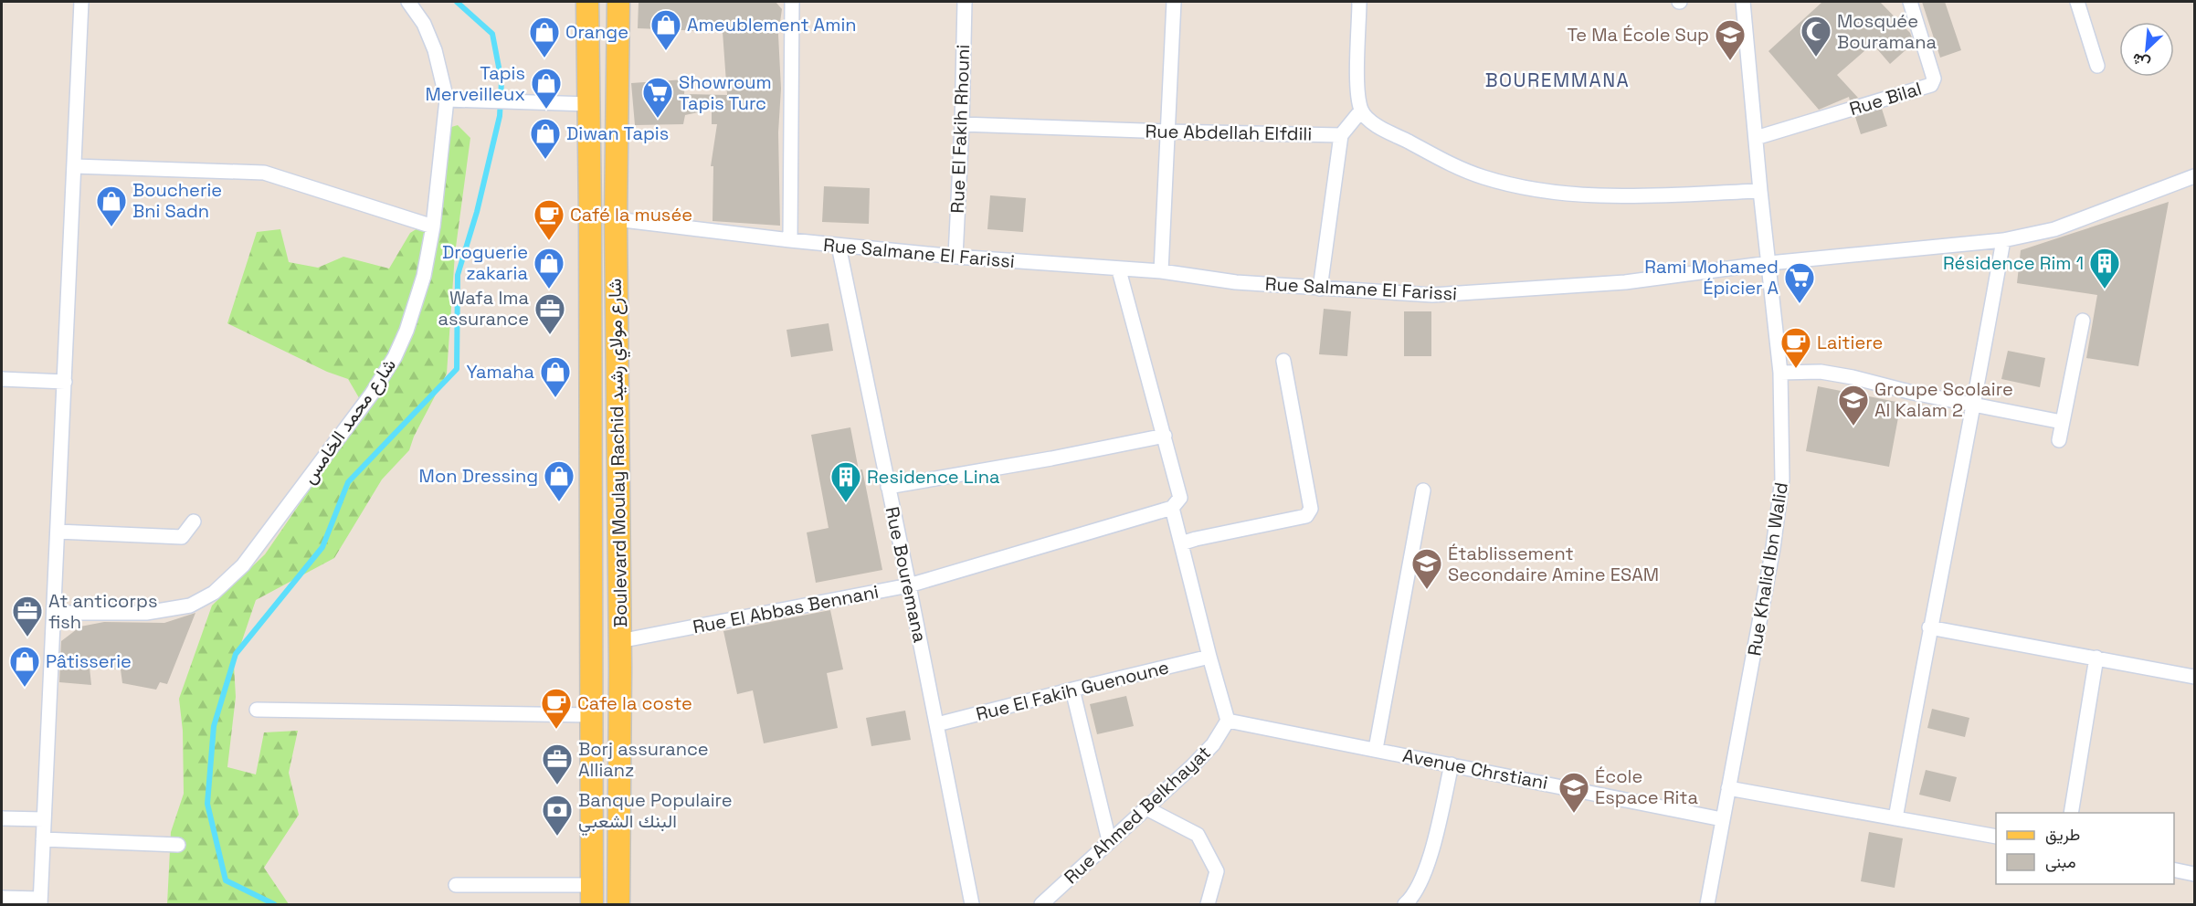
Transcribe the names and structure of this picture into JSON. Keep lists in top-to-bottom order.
{
  "streets": {
    "main road": ["Boulevard Moulay Rachid شارع مولاي رشيد"],
    "street": [
      "Rue Bilal",
      "Rue El Fakih Rhouni",
      "Rue Abdellah Elfdili",
      "Rue Salmane El Farissi",
      "شارع محمد الخامس",
      "Rue Khalid Ibn Walid",
      "Rue Bouremana",
      "Rue El Abbas Bennani",
      "Rue El Fakih Guenoune",
      "Avenue Chrstiani",
      "Rue Ahmed Belkhayat"
    ]
  },
  "crossings": [
    ["Rue Bilal", "Rue Khalid Ibn Walid"],
    ["Rue El Fakih Rhouni", "Rue Abdellah Elfdili"],
    ["Rue El Fakih Rhouni", "Rue Salmane El Farissi"],
    ["Rue Salmane El Farissi", "Boulevard Moulay Rachid شارع مولاي رشيد"],
    ["Rue Salmane El Farissi", "Rue Khalid Ibn Walid"],
    ["Rue Salmane El Farissi", "Rue Bouremana"],
    ["Boulevard Moulay Rachid شارع مولاي رشيد", "Rue El Abbas Bennani"],
    ["Rue Khalid Ibn Walid", "Avenue Chrstiani"],
    ["Rue Bouremana", "Rue El Abbas Bennani"],
    ["Rue Bouremana", "Rue El Fakih Guenoune"],
    ["Avenue Chrstiani", "Rue Ahmed Belkhayat"]
  ],
  "districts": ["BOUREMMANA"],
  "places": {
    "shop": [
      "Ameublement Amin",
      "Orange",
      "Tapis Merveilleux",
      "Diwan Tapis",
      "Boucherie Bni Sadn",
      "Droguerie zakaria",
      "Yamaha",
      "Mon Dressing",
      "Pâtisserie"
    ],
    "mosque": ["Mosquée Bouramana"],
    "school or university": [
      "Te Ma École Sup",
      "Groupe Scolaire Al Kalam 2",
      "Établissement Secondaire Amine ESAM",
      "École Espace Rita"
    ],
    "supermarket": ["Showroum Tapis Turc", "Rami Mohamed Épicier A"],
    "cafe": ["Café la musée", "Laitiere", "Cafe la coste"],
    "building": ["Résidence Rim 1", "Residence Lina"],
    "office": ["Wafa Ima assurance", "At anticorps fish", "Borj assurance Allianz"],
    "bank": ["Banque Populaire البنك الشعبي"]
  },
  "legend": ["طريق", "مبنى"],
  "north": "bottom left"
}
